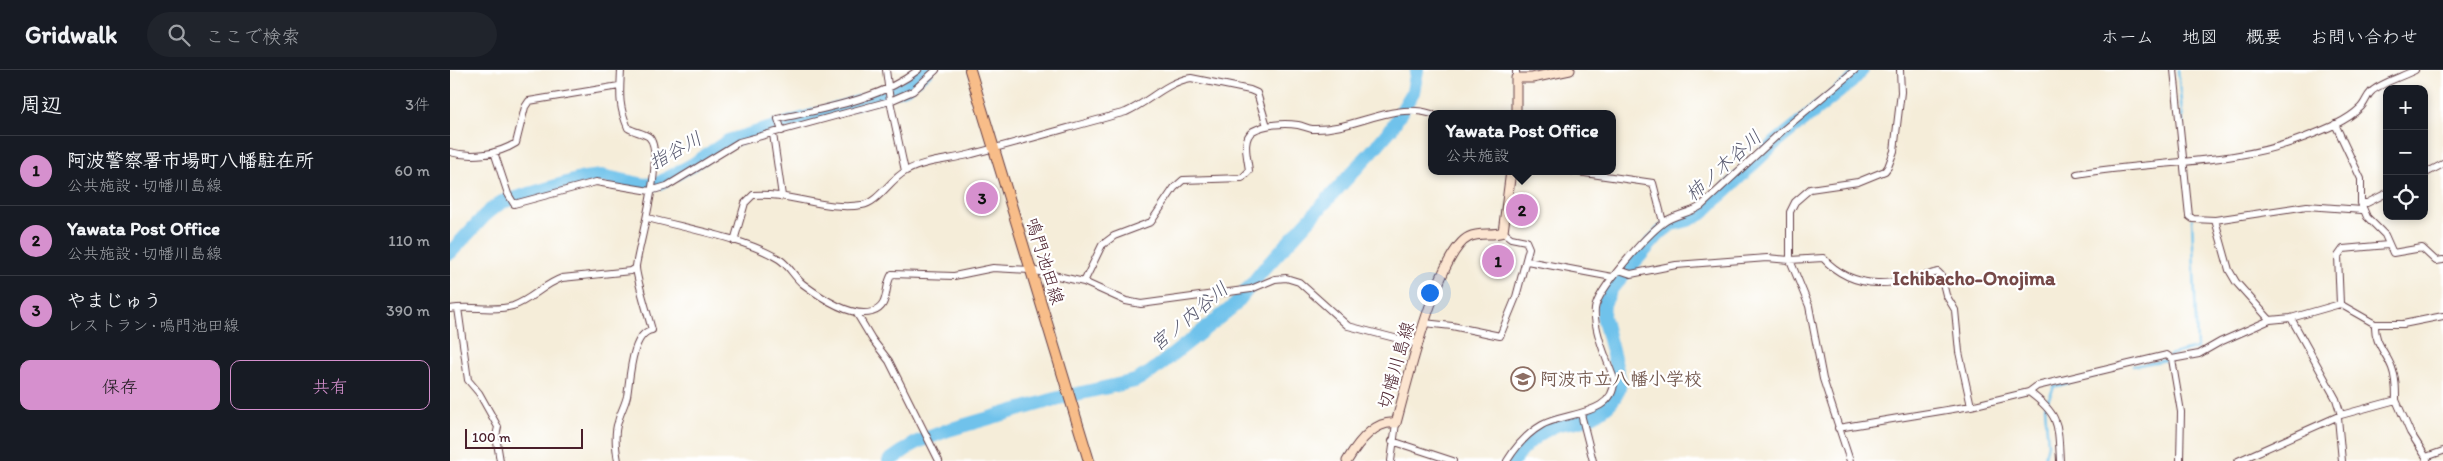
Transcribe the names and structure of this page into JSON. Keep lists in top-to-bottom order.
{
  "streets": {
    "main road": ["鳴門池田線", "切幡川島線"]
  },
  "districts": ["Ichibacho-Onojima"],
  "water": ["指谷川", "柿ノ木谷川", "宮ノ内谷川"],
  "places": {
    "school or university": ["阿波市立八幡小学校"]
  },
  "scale_bar": "100 m",
  "page": {
    "header": "Gridwalk",
    "search": "ここで検索",
    "nav": [
      "ホーム",
      "地図",
      "概要",
      "お問い合わせ"
    ],
    "heading": ["周辺", "3件"],
    "map_buttons": ["+", "−"],
    "popup": ["Yawata Post Office", "公共施設"],
    "list": [
      {
        "mark": "1",
        "name": "阿波警察署市場町八幡駐在所",
        "note": "公共施設 · 切幡川島線",
        "value": "60 m"
      },
      {
        "mark": "2",
        "name": "Yawata Post Office",
        "note": "公共施設 · 切幡川島線",
        "value": "110 m"
      },
      {
        "mark": "3",
        "name": "やまじゅう",
        "note": "レストラン · 鳴門池田線",
        "value": "390 m"
      }
    ],
    "pins": ["3", "2", "1"],
    "buttons": ["保存", "共有"],
    "scale": "100 m"
  }
}
